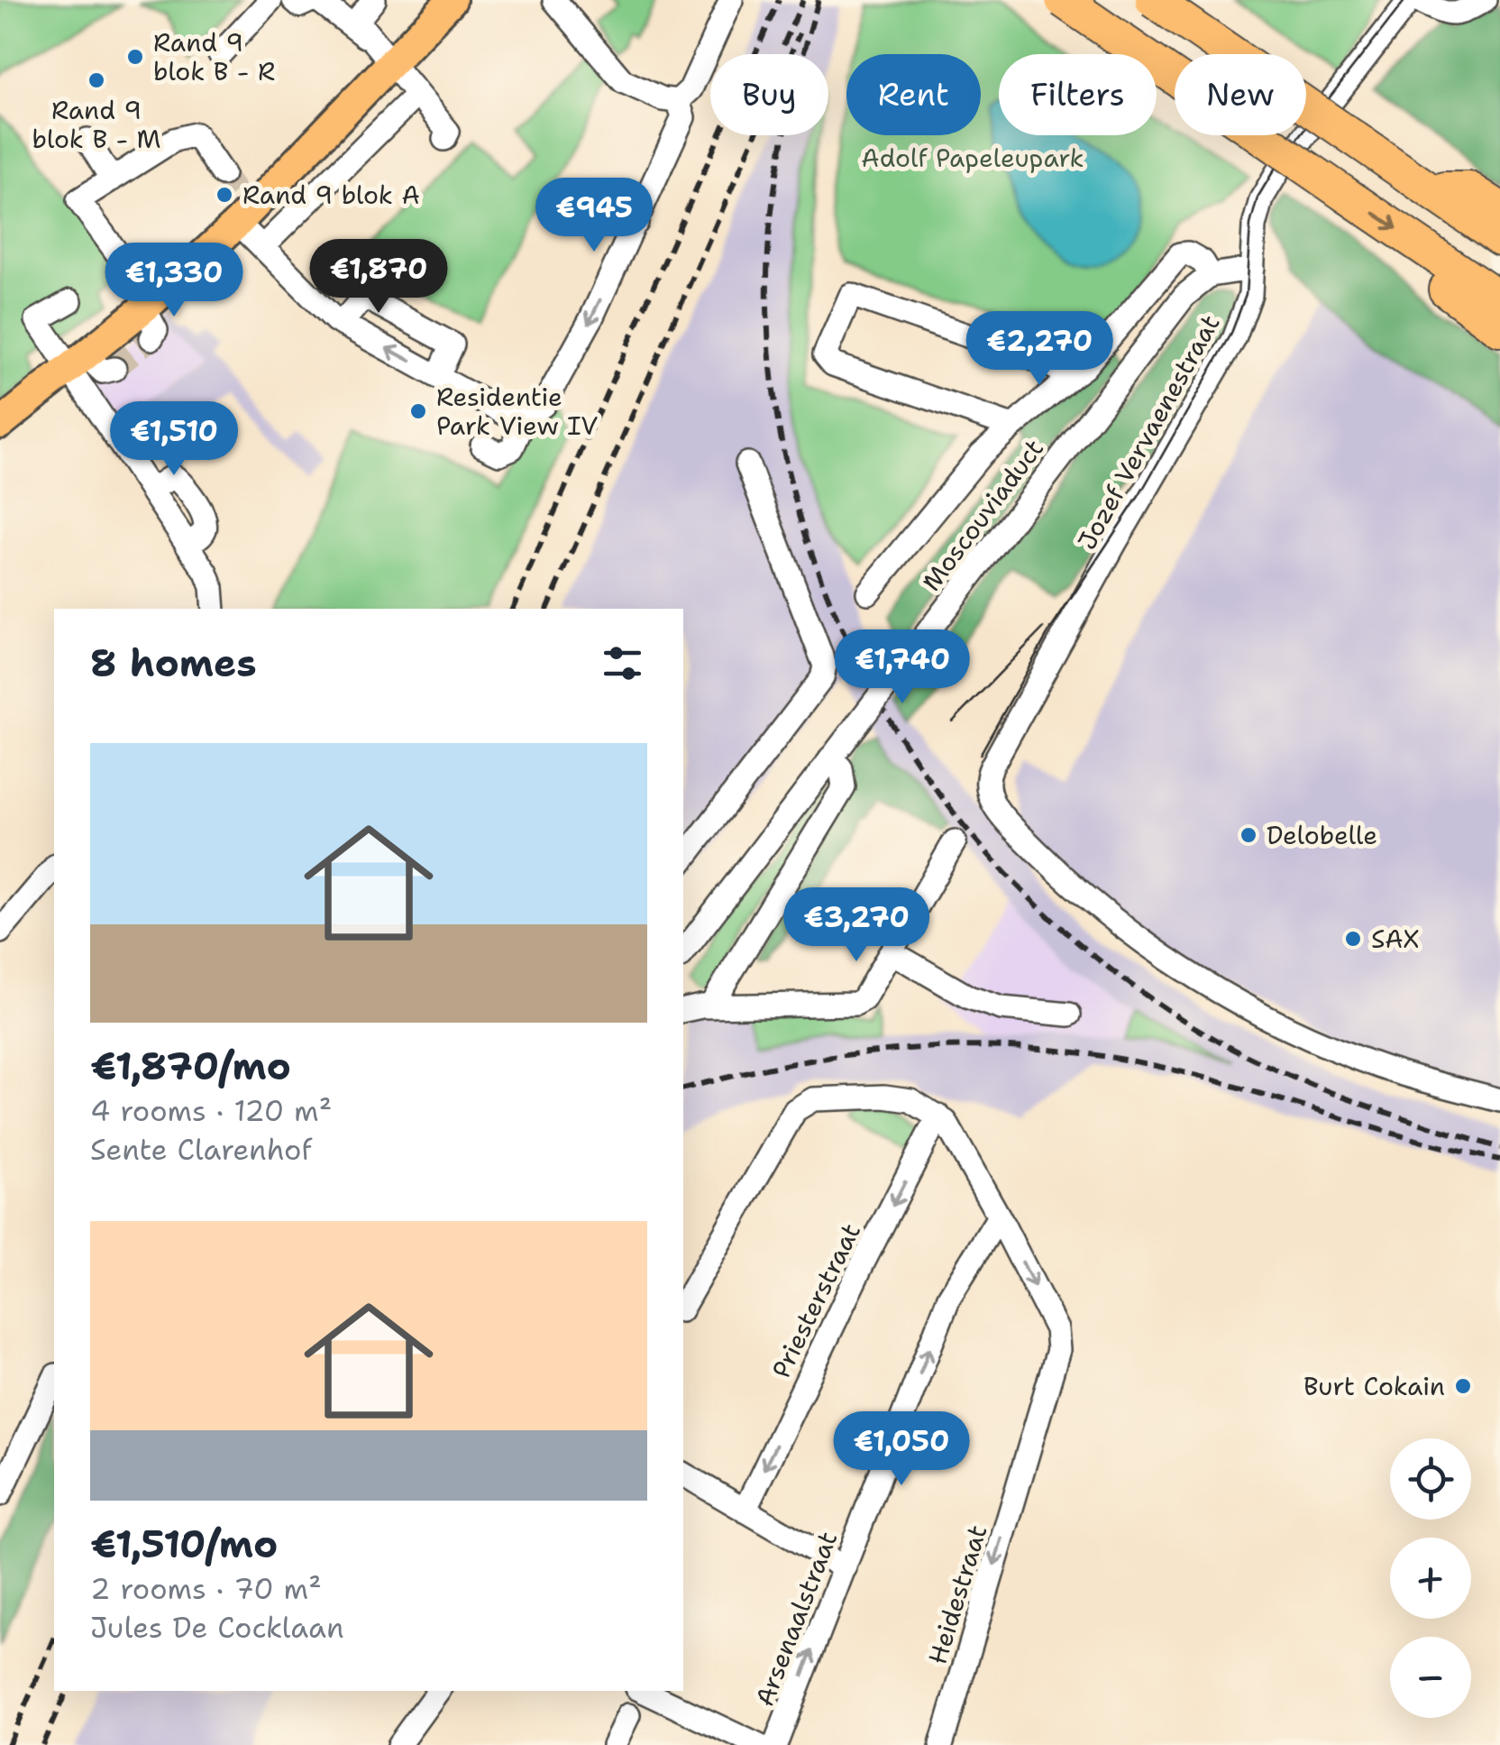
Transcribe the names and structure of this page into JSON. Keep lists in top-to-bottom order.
{
  "streets": {
    "street": [
      "Jozef Vervaenestraat",
      "Moscouviaduct",
      "Priesterstraat",
      "Heidestraat",
      "Arsenaalstraat"
    ]
  },
  "crossings": [
    ["Priesterstraat", "Heidestraat"],
    ["Heidestraat", "Arsenaalstraat"]
  ],
  "one_way": ["Priesterstraat", "Heidestraat", "Arsenaalstraat"],
  "parks": ["Adolf Papeleupark"],
  "places": [
    "Rand 9 blok B - R",
    "Rand 9 blok B - M",
    "Rand 9 blok A",
    "Residentie Park View IV",
    "Delobelle",
    "SAX",
    "Burt Cokain"
  ],
  "page": {
    "chip": [
      "Buy",
      "Rent",
      "Filters",
      "New"
    ],
    "price": [
      "€945",
      "€1,870",
      "€1,330",
      "€2,270",
      "€1,510",
      "€1,740",
      "€3,270",
      "€1,050"
    ],
    "heading": "8 homes",
    "list": [
      {
        "name": "€1,870/mo",
        "note": "4 rooms · 120 m² · Sente Clarenhof"
      },
      {
        "name": "€1,510/mo",
        "note": "2 rooms · 70 m² · Jules De Cocklaan"
      }
    ],
    "map_buttons": ["+", "−"]
  }
}
